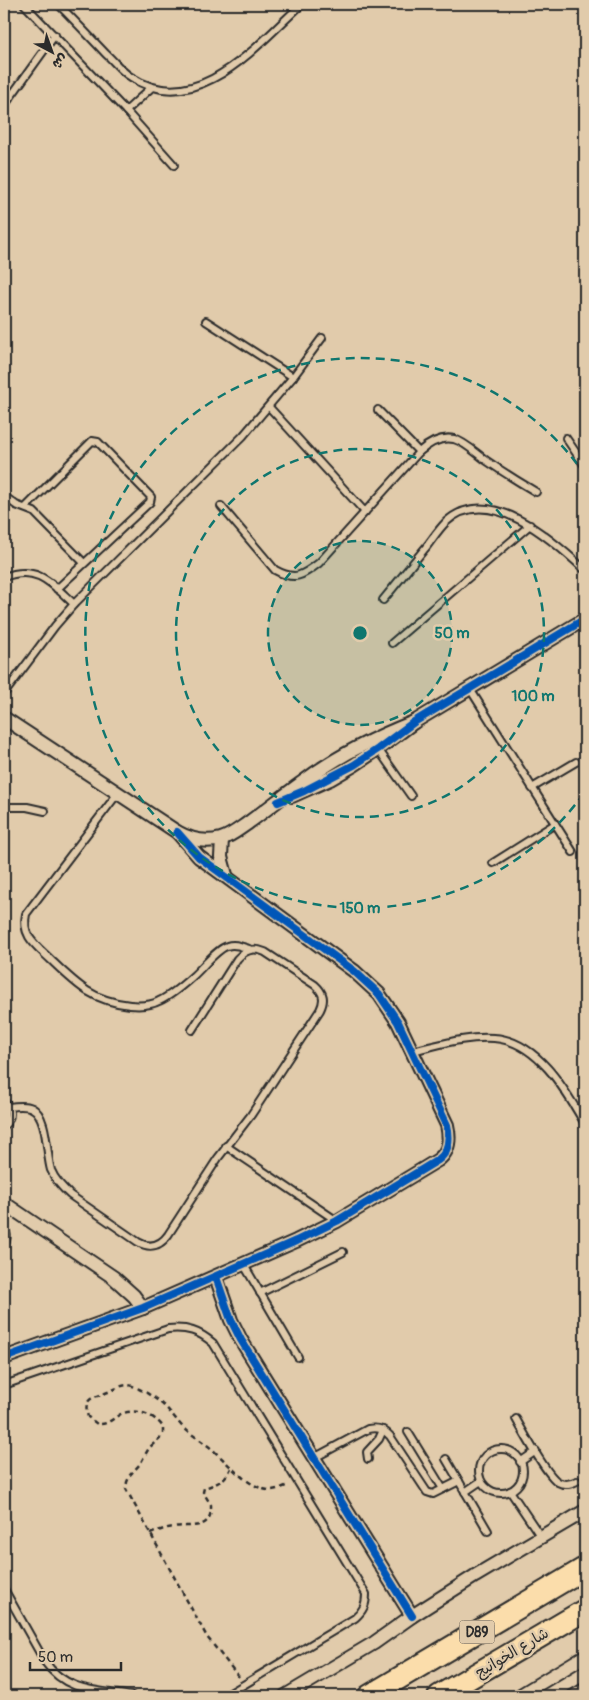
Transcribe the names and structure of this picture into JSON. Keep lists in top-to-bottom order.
{
  "streets": {
    "highway": ["D89", "شارع الخوانيج"]
  },
  "scale_bar": "50 m",
  "north": "bottom right",
  "rings": ["50 m", "100 m", "150 m"]
}
